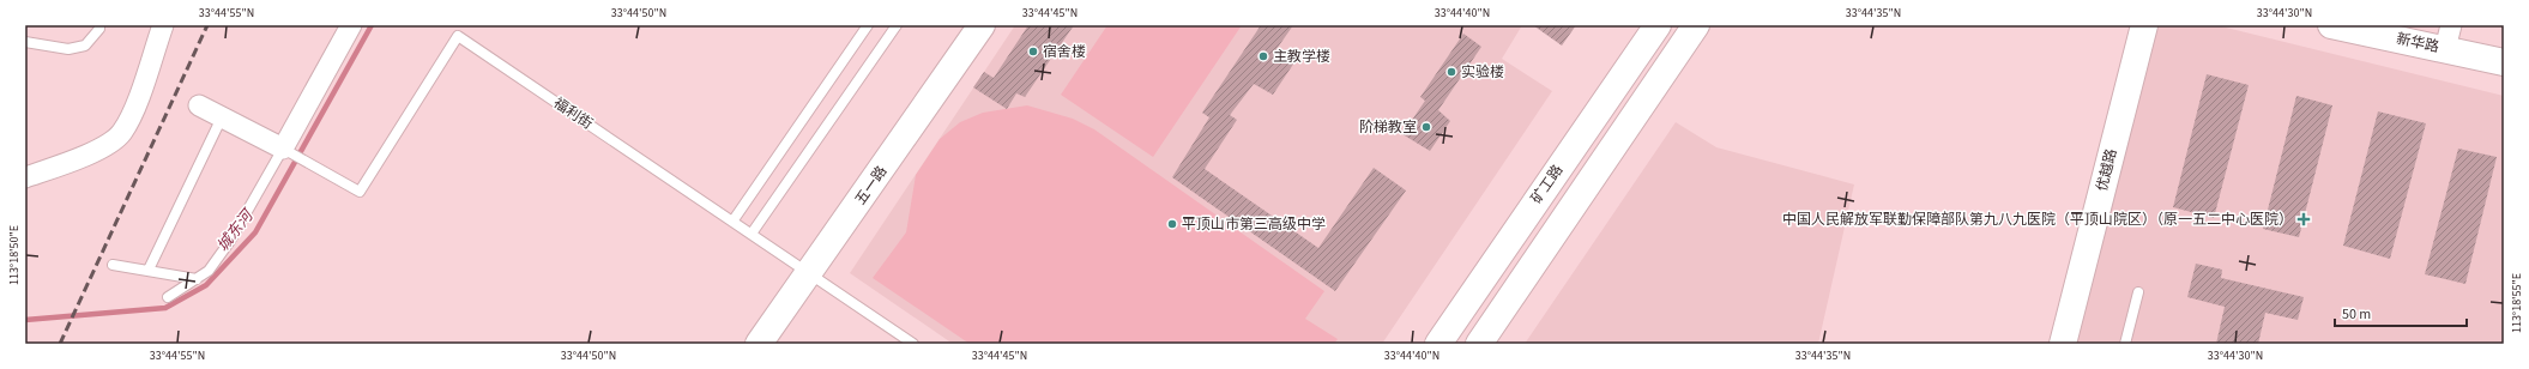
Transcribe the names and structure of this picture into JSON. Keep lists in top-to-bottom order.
{
  "streets": {
    "main road": [
      "新华路",
      "优越路",
      "矿工路",
      "五一路"
    ],
    "lane": ["福利街"]
  },
  "crossings": [
    ["福利街", "五一路"]
  ],
  "water": ["城东河"],
  "places": {
    "other": [
      "宿舍楼",
      "主教学楼",
      "实验楼",
      "阶梯教室",
      "平顶山市第三高级中学"
    ],
    "health": ["中国人民解放军联勤保障部队第九八九医院（平顶山院区）（原一五二中心医院）"]
  },
  "scale_bar": "50 m",
  "coordinates": [
    "33°44'55\"N",
    "33°44'50\"N",
    "33°44'45\"N",
    "33°44'40\"N",
    "33°44'35\"N",
    "33°44'30\"N",
    "113°18'50\"E",
    "113°18'55\"E"
  ]
}
